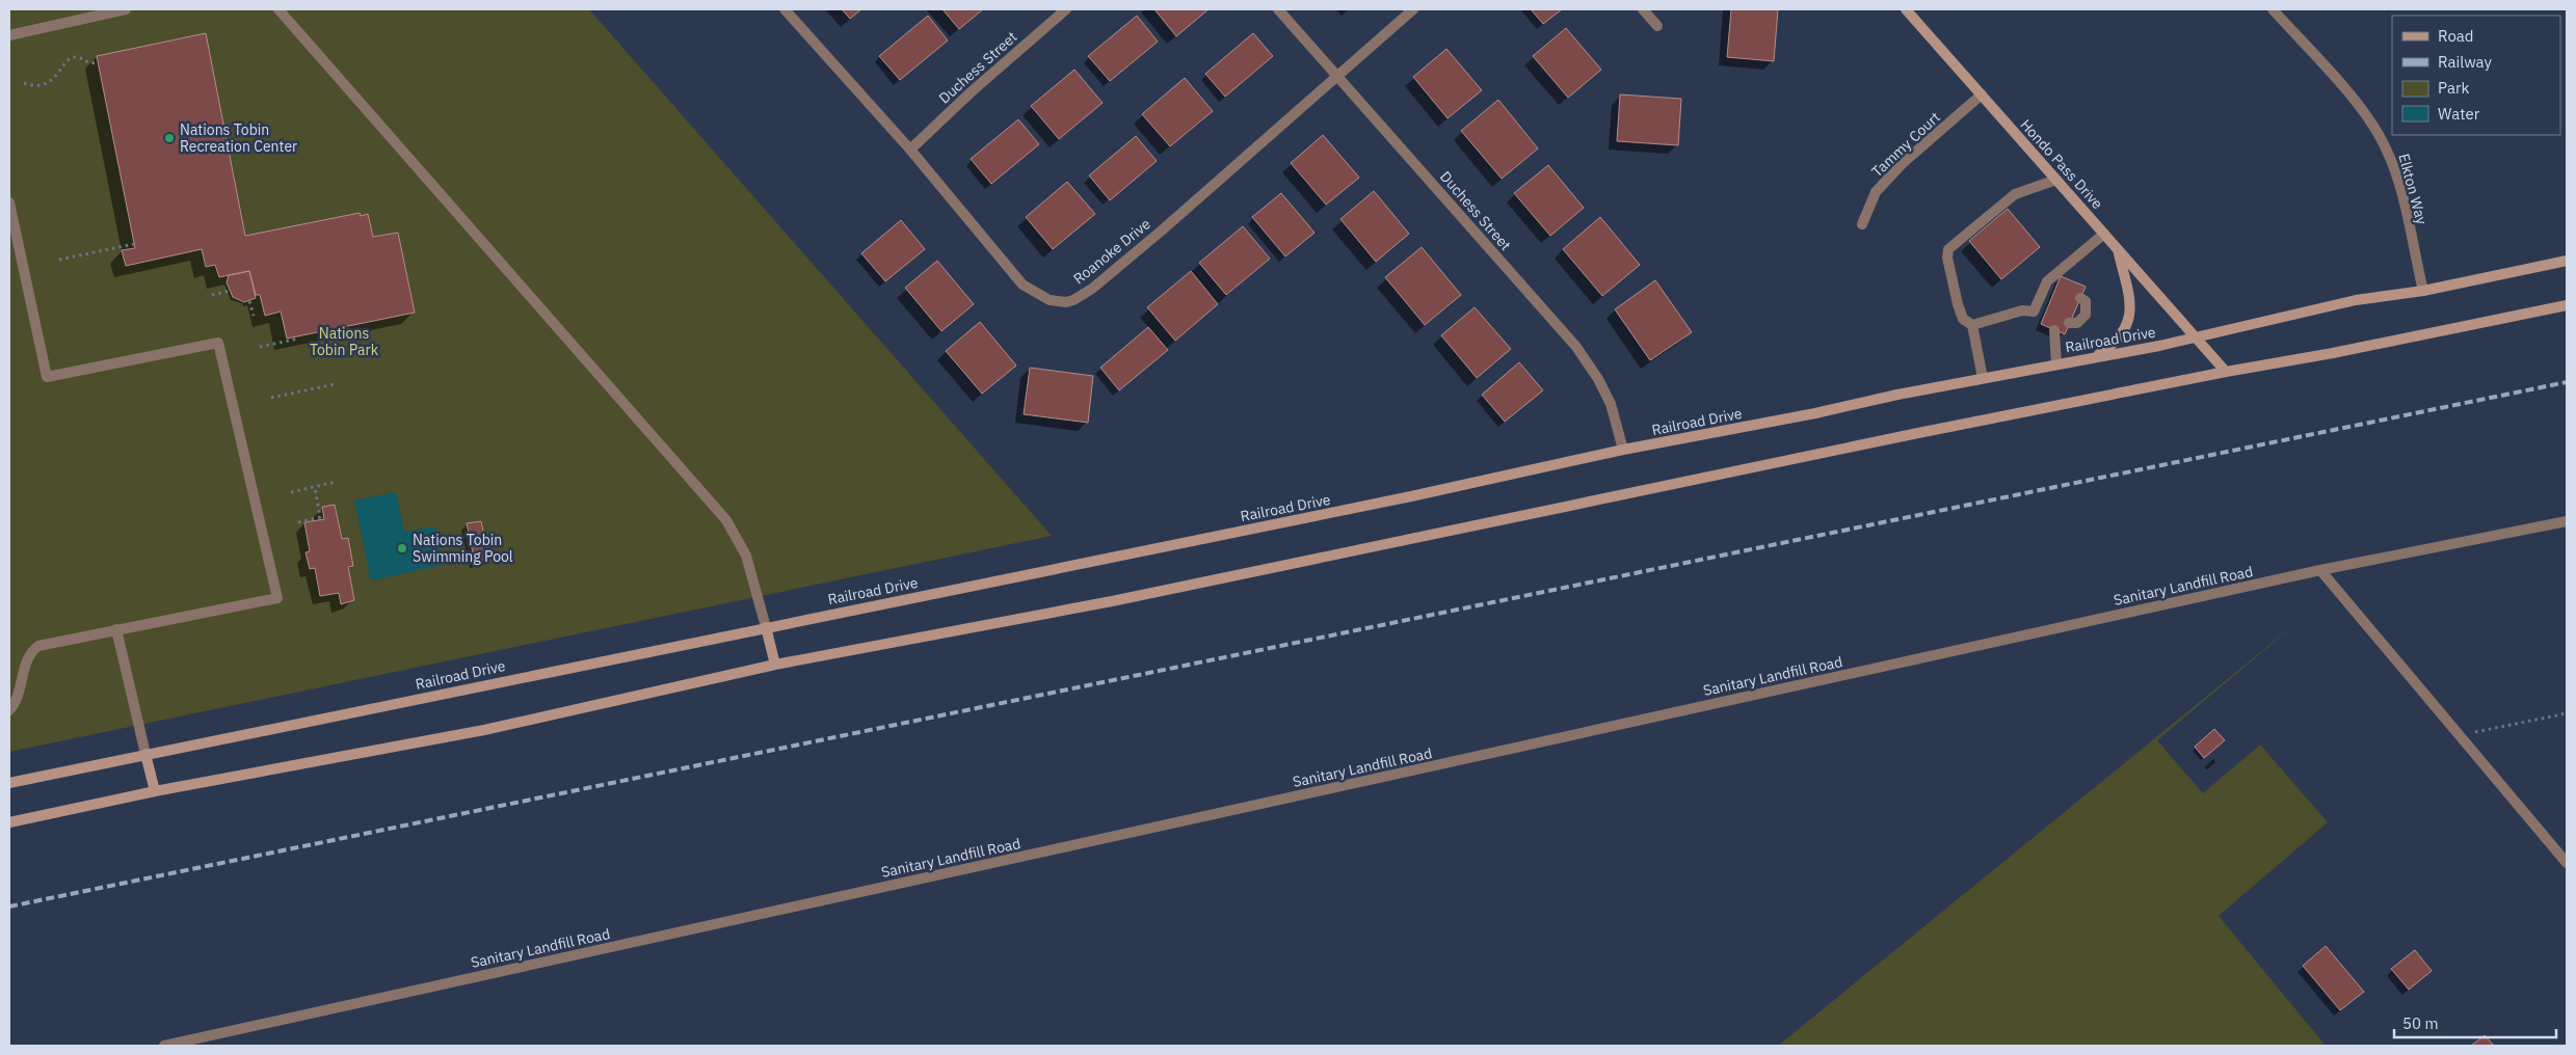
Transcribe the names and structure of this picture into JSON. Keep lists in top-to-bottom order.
{
  "streets": {
    "main road": ["Hondo Pass Drive", "Railroad Drive"],
    "street": [
      "Duchess Street",
      "Tammy Court",
      "Elkton Way",
      "Roanoke Drive",
      "Sanitary Landfill Road"
    ]
  },
  "crossings": [
    ["Duchess Street", "Roanoke Drive"],
    ["Duchess Street", "Railroad Drive"],
    ["Tammy Court", "Hondo Pass Drive"],
    ["Hondo Pass Drive", "Railroad Drive"],
    ["Elkton Way", "Railroad Drive"]
  ],
  "parks": ["Nations Tobin Park"],
  "places": ["Nations Tobin Recreation Center", "Nations Tobin Swimming Pool"],
  "legend": [
    "Road",
    "Railway",
    "Park",
    "Water"
  ],
  "scale_bar": "50 m"
}
